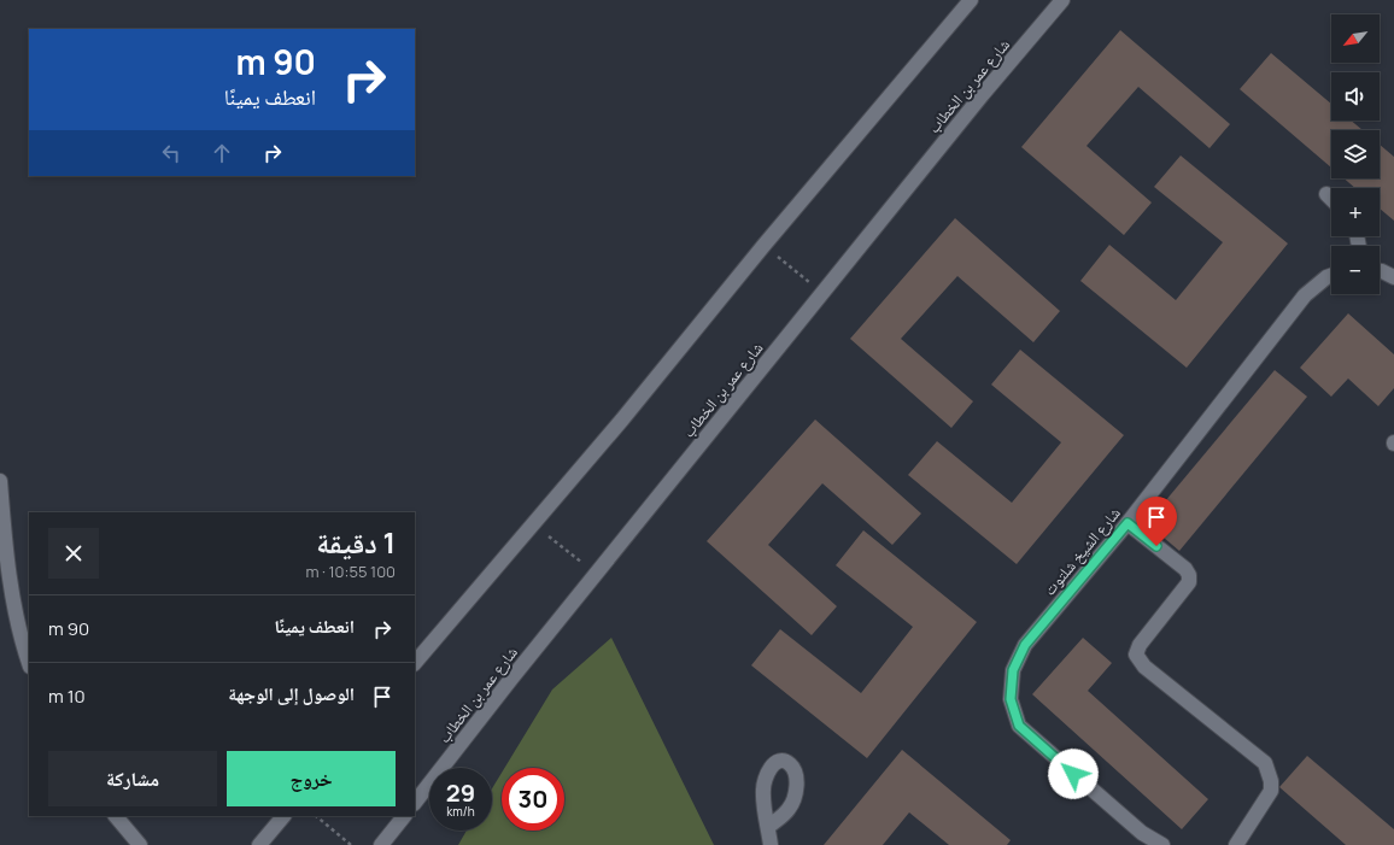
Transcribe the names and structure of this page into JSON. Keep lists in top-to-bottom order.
{
  "streets": {
    "street": ["شارع عمر بن الخطاب", "شارع الشيخ شلتوت"]
  },
  "north": "bottom left",
  "page": {
    "map_buttons": ["+", "−"],
    "turn": ["90 m", "انعطف يمينًا"],
    "heading": ["1 دقيقة", "100 m · 10:55"],
    "list": [
      {
        "name": "انعطف يمينًا",
        "value": "90 m"
      },
      {
        "name": "الوصول إلى الوجهة",
        "value": "10 m"
      }
    ],
    "buttons": ["خروج", "مشاركة"],
    "speed": "29 km/h",
    "limit": "30"
  }
}
